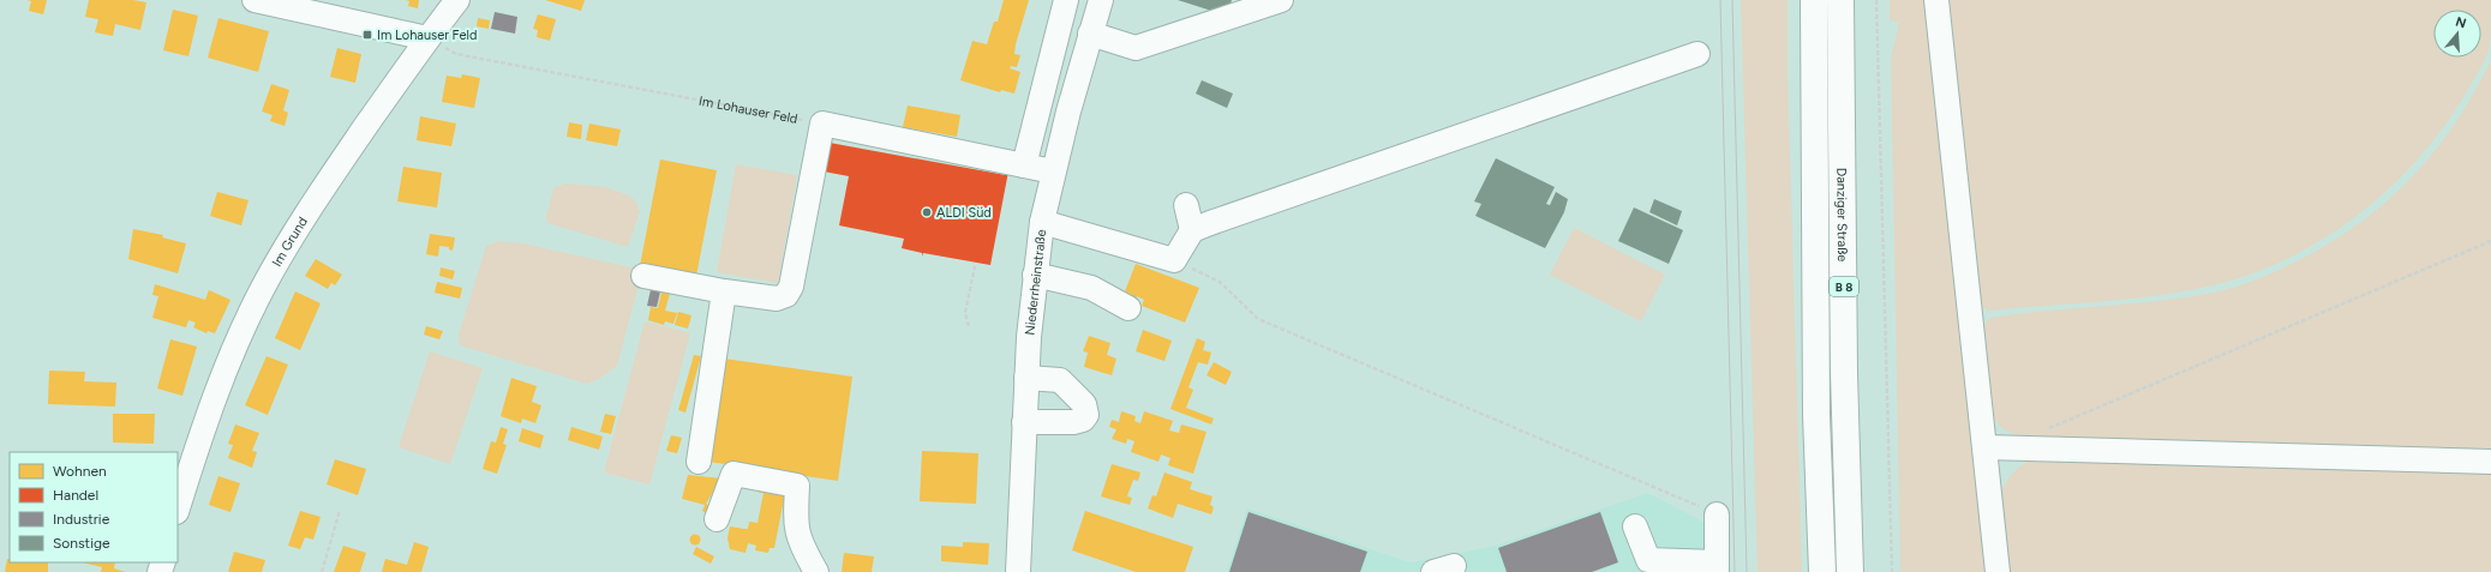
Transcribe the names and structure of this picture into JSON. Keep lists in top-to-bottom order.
{
  "streets": {
    "main road": ["Danziger Straße", "B 8"],
    "street": ["Im Grund", "Niederrheinstraße"],
    "path": ["Im Lohauser Feld"]
  },
  "crossings": [
    ["Im Lohauser Feld", "Im Grund"]
  ],
  "places": {
    "transit": ["Im Lohauser Feld"],
    "other": ["ALDI Süd"]
  },
  "legend": [
    "Wohnen",
    "Handel",
    "Industrie",
    "Sonstige"
  ],
  "north": "top"
}
